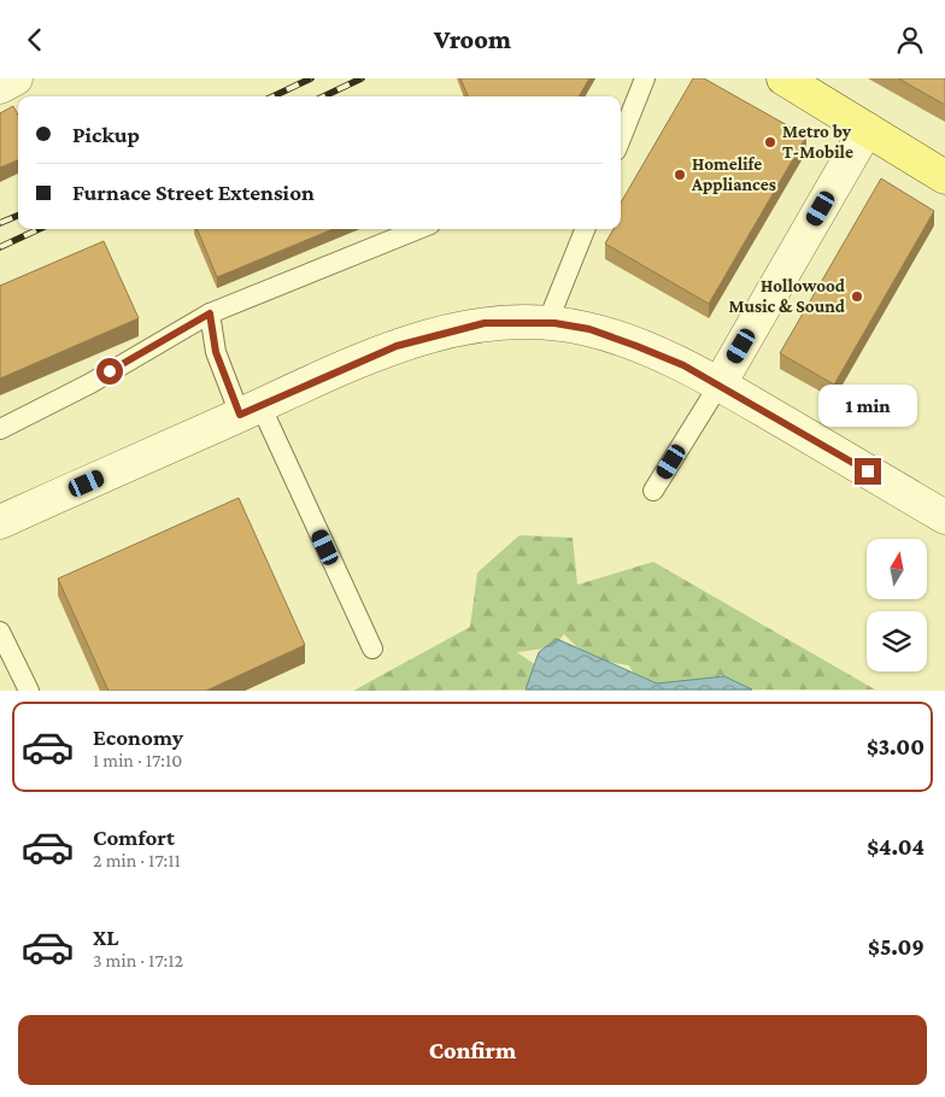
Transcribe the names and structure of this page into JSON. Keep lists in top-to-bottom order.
{
  "places": ["Metro by T-Mobile", "Homelife Appliances", "Hollowood Music & Sound"],
  "north": "top",
  "page": {
    "header": "Vroom",
    "banner": ["Pickup", "Furnace Street Extension"],
    "bubble": "1 min",
    "list": [
      {
        "name": "Economy",
        "note": "1 min · 17:10",
        "value": "$3.00"
      },
      {
        "name": "Comfort",
        "note": "2 min · 17:11",
        "value": "$4.04"
      },
      {
        "name": "XL",
        "note": "3 min · 17:12",
        "value": "$5.09"
      }
    ],
    "buttons": "Confirm"
  }
}
